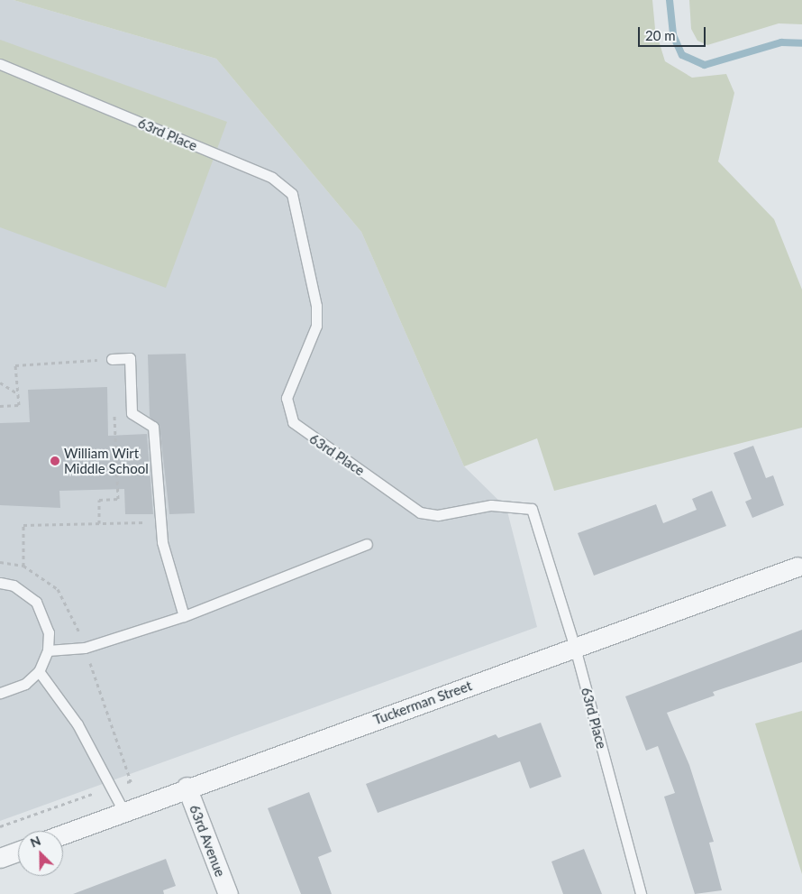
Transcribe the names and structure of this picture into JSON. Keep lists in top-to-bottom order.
{
  "streets": {
    "street": ["Tuckerman Street", "63rd Avenue"],
    "lane": ["63rd Place"]
  },
  "crossings": [
    ["63rd Place", "Tuckerman Street"],
    ["Tuckerman Street", "63rd Avenue"]
  ],
  "places": ["William Wirt Middle School"],
  "scale_bar": "20 m",
  "north": "top left"
}
